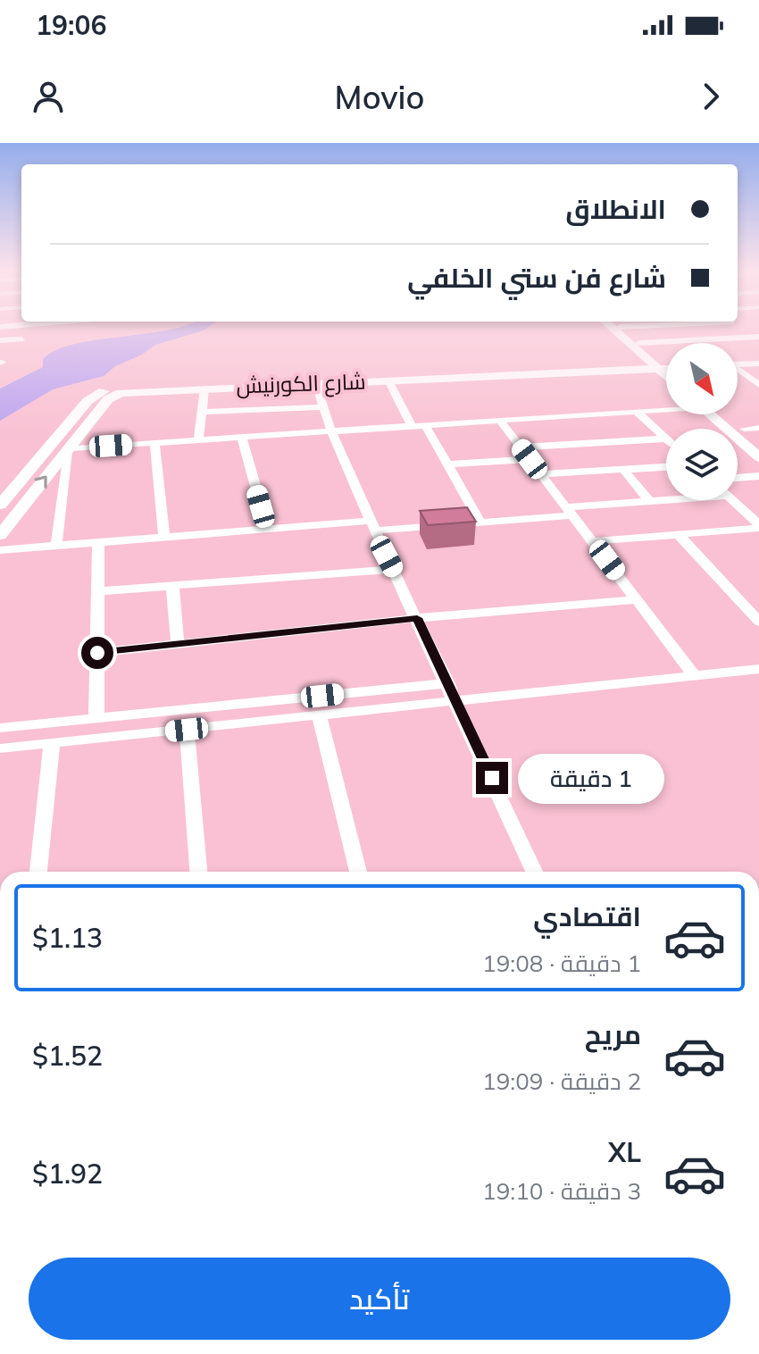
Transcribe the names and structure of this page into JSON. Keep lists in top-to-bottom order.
{
  "streets": {
    "main road": ["شارع الكورنيش"]
  },
  "north": "bottom right",
  "page": {
    "status": "19:06",
    "header": "Movio",
    "banner": ["الانطلاق", "شارع فن ستي الخلفي"],
    "bubble": "1 دقيقة",
    "list": [
      {
        "name": "اقتصادي",
        "note": "1 دقيقة · 19:08",
        "value": "$1.13"
      },
      {
        "name": "مريح",
        "note": "2 دقيقة · 19:09",
        "value": "$1.52"
      },
      {
        "name": "XL",
        "note": "3 دقيقة · 19:10",
        "value": "$1.92"
      }
    ],
    "buttons": "تأكيد"
  }
}
